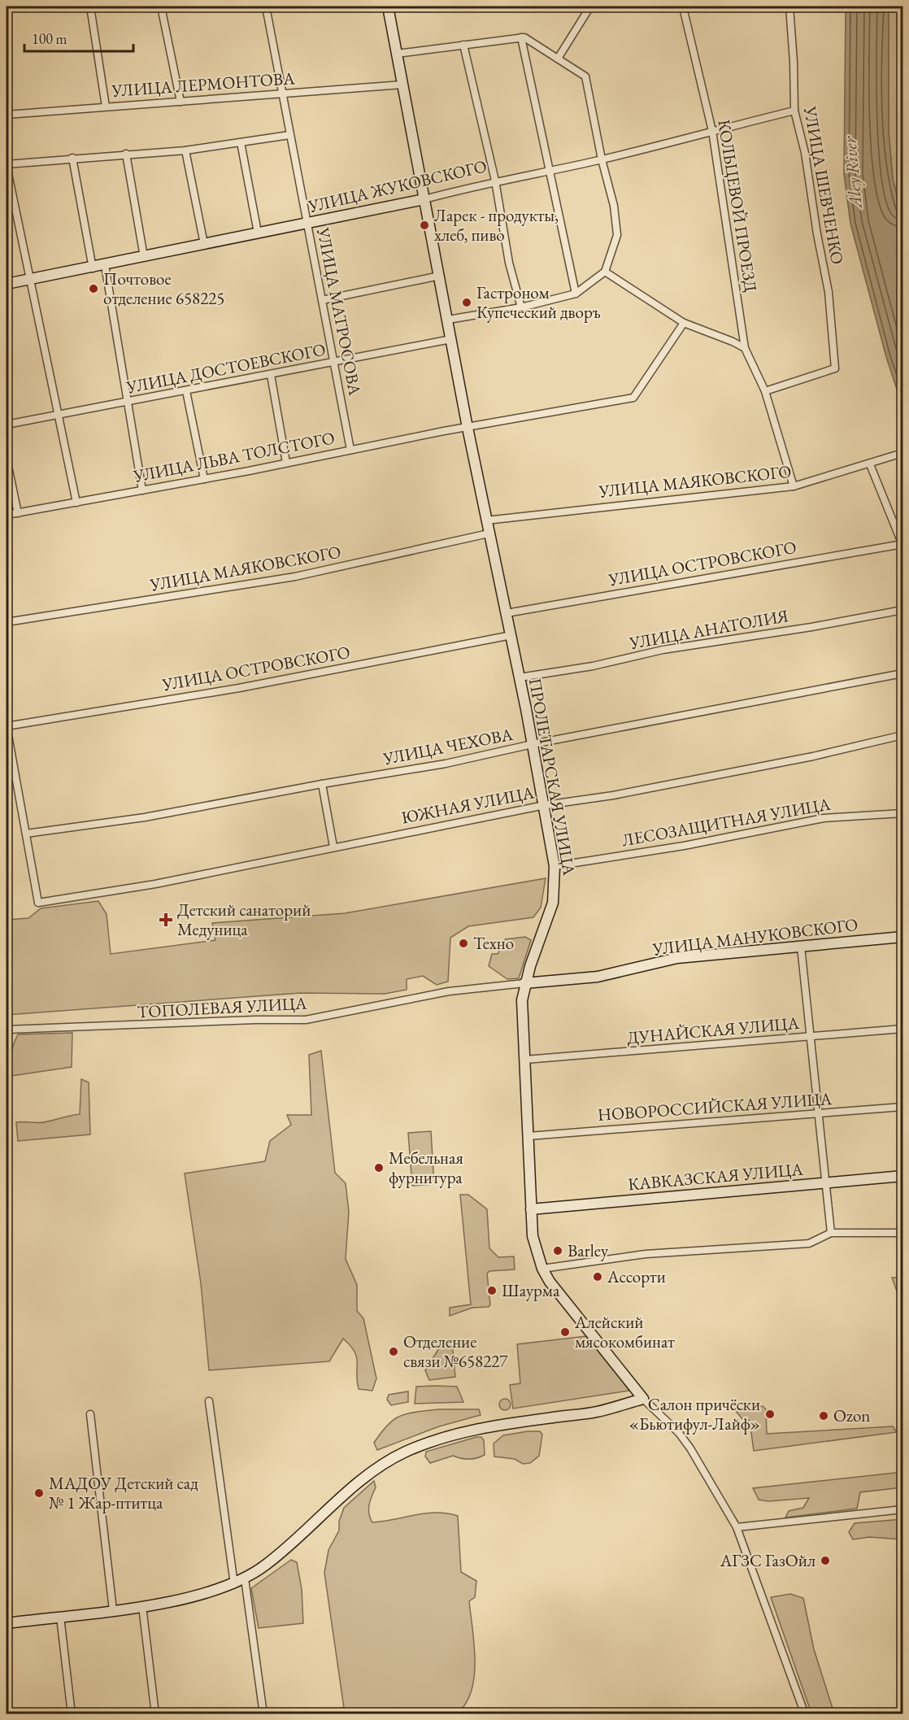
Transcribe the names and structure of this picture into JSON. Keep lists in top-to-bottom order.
{
  "streets": {
    "street": [
      "УЛИЦА ЛЕРМОНТОВА",
      "УЛИЦА ШЕВЧЕНКО",
      "УЛИЦА ЖУКОВСКОГО",
      "КОЛЬЦЕВОЙ ПРОЕЗД",
      "УЛИЦА МАТРОСОВА",
      "УЛИЦА ДОСТОЕВСКОГО",
      "УЛИЦА ЛЬВА ТОЛСТОГО",
      "УЛИЦА МАЯКОВСКОГО",
      "УЛИЦА ОСТРОВСКОГО",
      "УЛИЦА АНАТОЛИЯ",
      "УЛИЦА ЧЕХОВА",
      "ПРОЛЕТАРСКАЯ УЛИЦА",
      "ЮЖНАЯ УЛИЦА",
      "ЛЕСОЗАЩИТНАЯ УЛИЦА",
      "УЛИЦА МАНУКОВСКОГО",
      "ТОПОЛЕВАЯ УЛИЦА",
      "ДУНАЙСКАЯ УЛИЦА",
      "НОВОРОССИЙСКАЯ УЛИЦА",
      "КАВКАЗСКАЯ УЛИЦА"
    ]
  },
  "crossings": [
    ["УЛИЦА ЛЕРМОНТОВА", "УЛИЦА МАТРОСОВА"],
    ["УЛИЦА ЛЕРМОНТОВА", "ПРОЛЕТАРСКАЯ УЛИЦА"],
    ["УЛИЦА ШЕВЧЕНКО", "УЛИЦА ЖУКОВСКОГО"],
    ["УЛИЦА ШЕВЧЕНКО", "КОЛЬЦЕВОЙ ПРОЕЗД"],
    ["УЛИЦА ЖУКОВСКОГО", "КОЛЬЦЕВОЙ ПРОЕЗД"],
    ["УЛИЦА ЖУКОВСКОГО", "УЛИЦА МАТРОСОВА"],
    ["УЛИЦА ЖУКОВСКОГО", "ПРОЛЕТАРСКАЯ УЛИЦА"],
    ["КОЛЬЦЕВОЙ ПРОЕЗД", "УЛИЦА МАЯКОВСКОГО"],
    ["УЛИЦА МАТРОСОВА", "УЛИЦА ДОСТОЕВСКОГО"],
    ["УЛИЦА МАТРОСОВА", "УЛИЦА ЛЬВА ТОЛСТОГО"],
    ["УЛИЦА ДОСТОЕВСКОГО", "ПРОЛЕТАРСКАЯ УЛИЦА"],
    ["УЛИЦА ЛЬВА ТОЛСТОГО", "ПРОЛЕТАРСКАЯ УЛИЦА"],
    ["УЛИЦА МАЯКОВСКОГО", "ПРОЛЕТАРСКАЯ УЛИЦА"],
    ["УЛИЦА ОСТРОВСКОГО", "ПРОЛЕТАРСКАЯ УЛИЦА"],
    ["УЛИЦА АНАТОЛИЯ", "ПРОЛЕТАРСКАЯ УЛИЦА"],
    ["УЛИЦА ЧЕХОВА", "ПРОЛЕТАРСКАЯ УЛИЦА"],
    ["УЛИЦА ЧЕХОВА", "ЮЖНАЯ УЛИЦА"],
    ["ПРОЛЕТАРСКАЯ УЛИЦА", "ЮЖНАЯ УЛИЦА"],
    ["ПРОЛЕТАРСКАЯ УЛИЦА", "ЛЕСОЗАЩИТНАЯ УЛИЦА"],
    ["ПРОЛЕТАРСКАЯ УЛИЦА", "УЛИЦА МАНУКОВСКОГО"],
    ["ПРОЛЕТАРСКАЯ УЛИЦА", "ТОПОЛЕВАЯ УЛИЦА"],
    ["ПРОЛЕТАРСКАЯ УЛИЦА", "ДУНАЙСКАЯ УЛИЦА"],
    ["ПРОЛЕТАРСКАЯ УЛИЦА", "НОВОРОССИЙСКАЯ УЛИЦА"],
    ["ПРОЛЕТАРСКАЯ УЛИЦА", "КАВКАЗСКАЯ УЛИЦА"],
    ["УЛИЦА МАНУКОВСКОГО", "ТОПОЛЕВАЯ УЛИЦА"]
  ],
  "water": ["Aley River"],
  "places": {
    "other": [
      "Ларек - продукты, хлеб, пиво",
      "Почтовое отделение 658225",
      "Гастроном Купеческий дворъ",
      "Техно",
      "Мебельная фурнитура",
      "Barley",
      "Ассорти",
      "Шаурма",
      "Алейский мясокомбинат",
      "Отделение связи №658227",
      "Салон причёски «Бьютифул-Лайф»",
      "Ozon",
      "МАДОУ Детский сад № 1 Жар-птитца",
      "АГЗС ГазОйл"
    ],
    "health": ["Детский санаторий Медуница"]
  },
  "scale_bar": "100 m"
}
